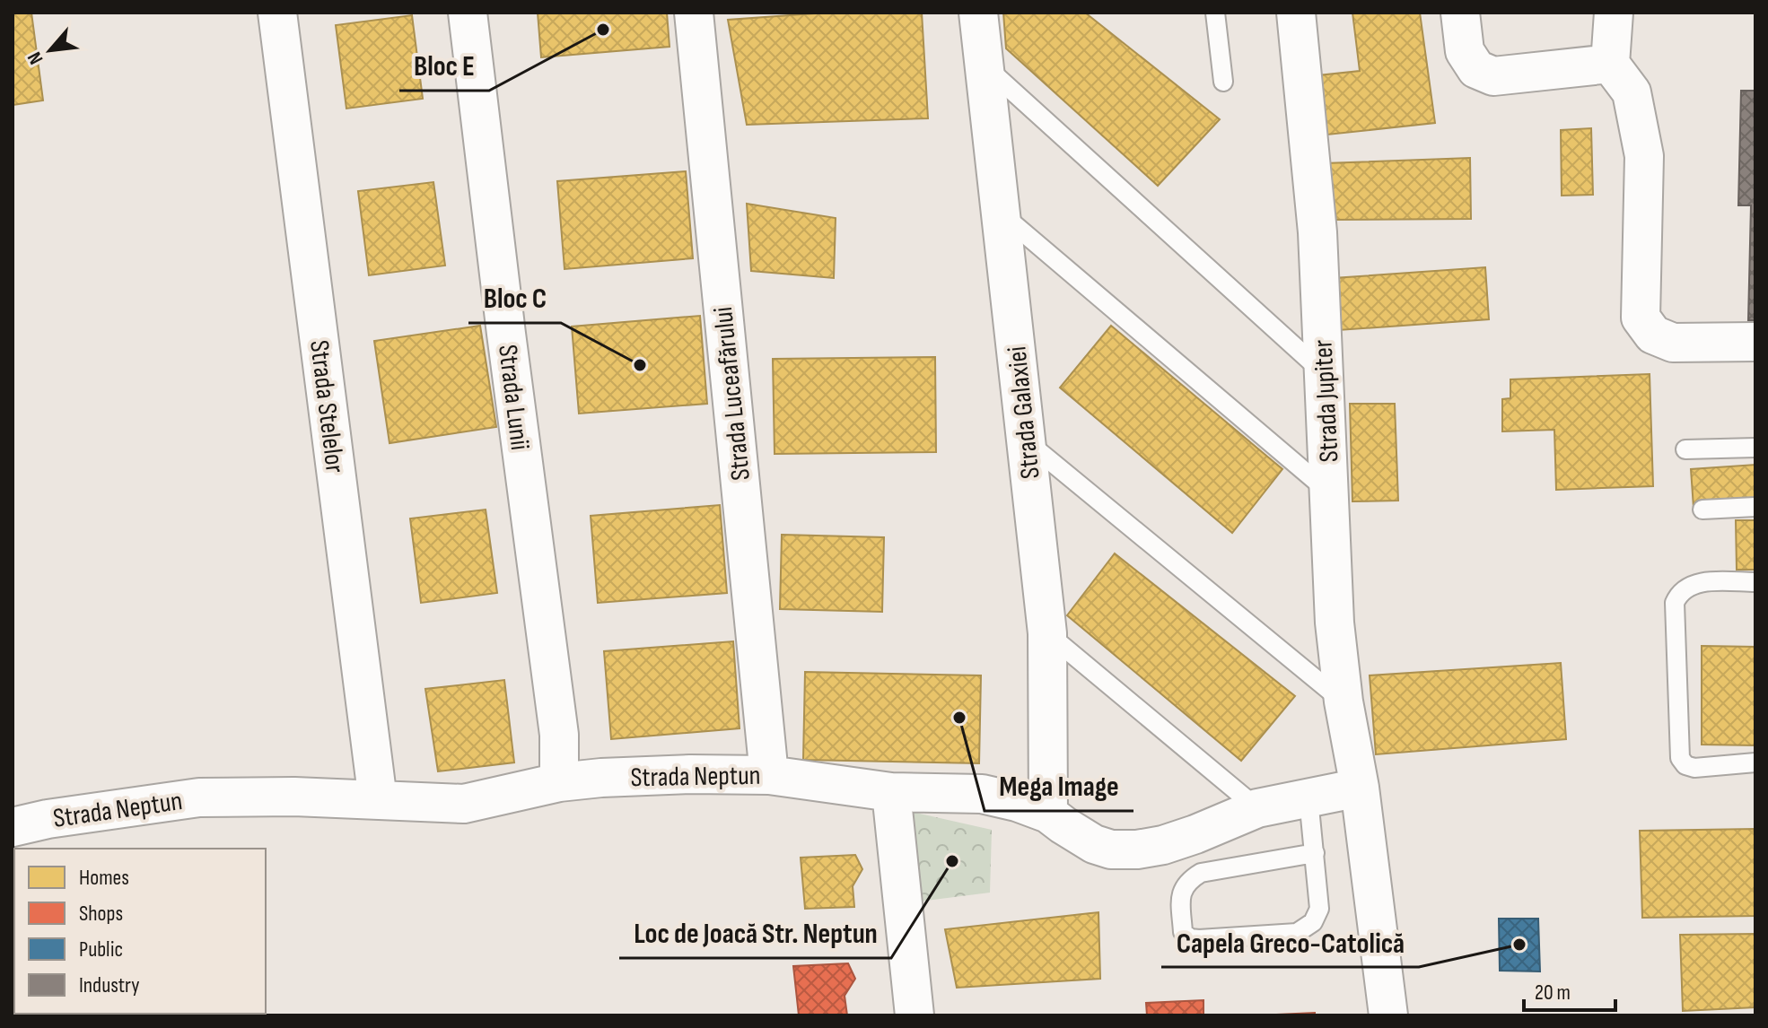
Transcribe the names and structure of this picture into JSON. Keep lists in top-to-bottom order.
{
  "streets": {
    "street": [
      "Strada Luceafărului",
      "Strada Lunii",
      "Strada Jupiter",
      "Strada Stelelor",
      "Strada Galaxiei",
      "Strada Neptun"
    ]
  },
  "crossings": [
    ["Strada Luceafărului", "Strada Neptun"],
    ["Strada Lunii", "Strada Neptun"],
    ["Strada Jupiter", "Strada Neptun"],
    ["Strada Stelelor", "Strada Neptun"],
    ["Strada Galaxiei", "Strada Neptun"]
  ],
  "places": [
    "Bloc E",
    "Bloc C",
    "Mega Image",
    "Loc de Joacă Str. Neptun",
    "Capela Greco-Catolică"
  ],
  "legend": [
    "Homes",
    "Shops",
    "Public",
    "Industry"
  ],
  "scale_bar": "20 m",
  "north": "bottom left"
}
